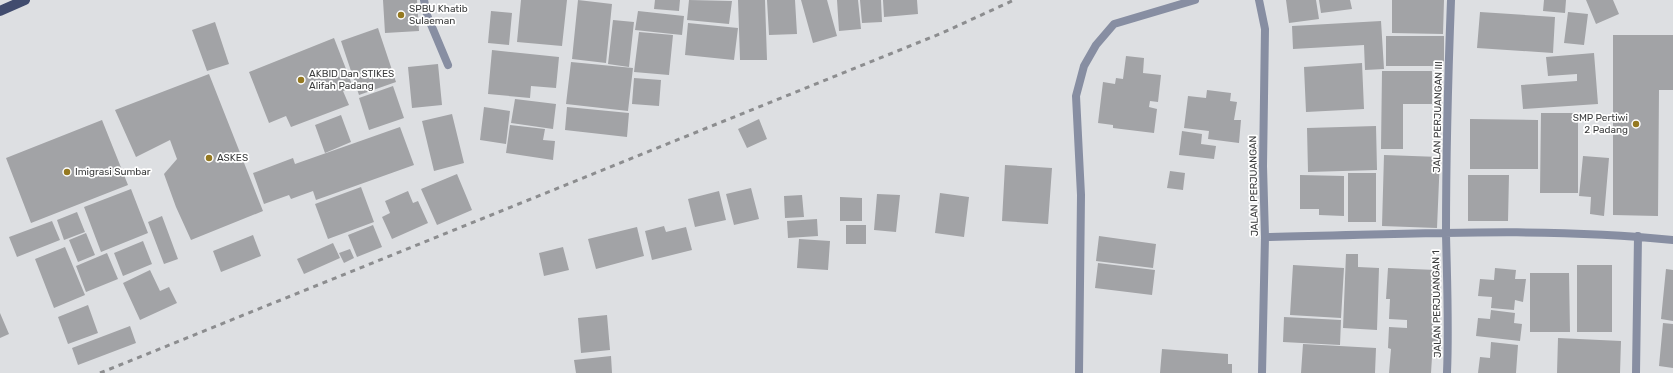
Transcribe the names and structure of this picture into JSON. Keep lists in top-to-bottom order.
{
  "streets": {
    "street": ["JALAN PERJUANGAN III", "JALAN PERJUANGAN", "JALAN PERJUANGAN 1"]
  },
  "crossings": [
    ["JALAN PERJUANGAN III", "JALAN PERJUANGAN 1"]
  ],
  "places": [
    "SPBU Khatib Sulaeman",
    "AKBID Dan STIKES Alifah Padang",
    "SMP Pertiwi 2 Padang",
    "ASKES",
    "Imigrasi Sumbar"
  ]
}
